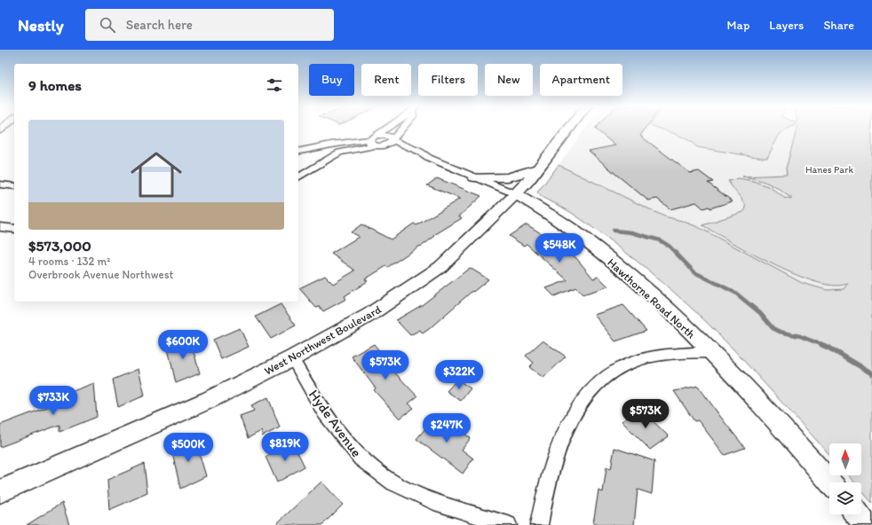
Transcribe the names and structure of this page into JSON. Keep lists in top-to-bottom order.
{
  "streets": {
    "main road": ["Hawthorne Road North", "West Northwest Boulevard"],
    "street": ["Hyde Avenue"]
  },
  "crossings": [
    ["Hawthorne Road North", "West Northwest Boulevard"],
    ["West Northwest Boulevard", "Hyde Avenue"]
  ],
  "parks": ["Hanes Park"],
  "north": "top",
  "page": {
    "header": "Nestly",
    "search": "Search here",
    "nav": ["Map", "Layers", "Share"],
    "chip": [
      "Buy",
      "Rent",
      "Filters",
      "New",
      "Apartment"
    ],
    "heading": "9 homes",
    "list": [
      {
        "name": "$573,000",
        "note": "4 rooms · 132 m² · Overbrook Avenue Northwest"
      }
    ],
    "price": [
      "$548K",
      "$600K",
      "$573K",
      "$322K",
      "$733K",
      "$573K",
      "$247K",
      "$819K",
      "$500K"
    ]
  }
}
